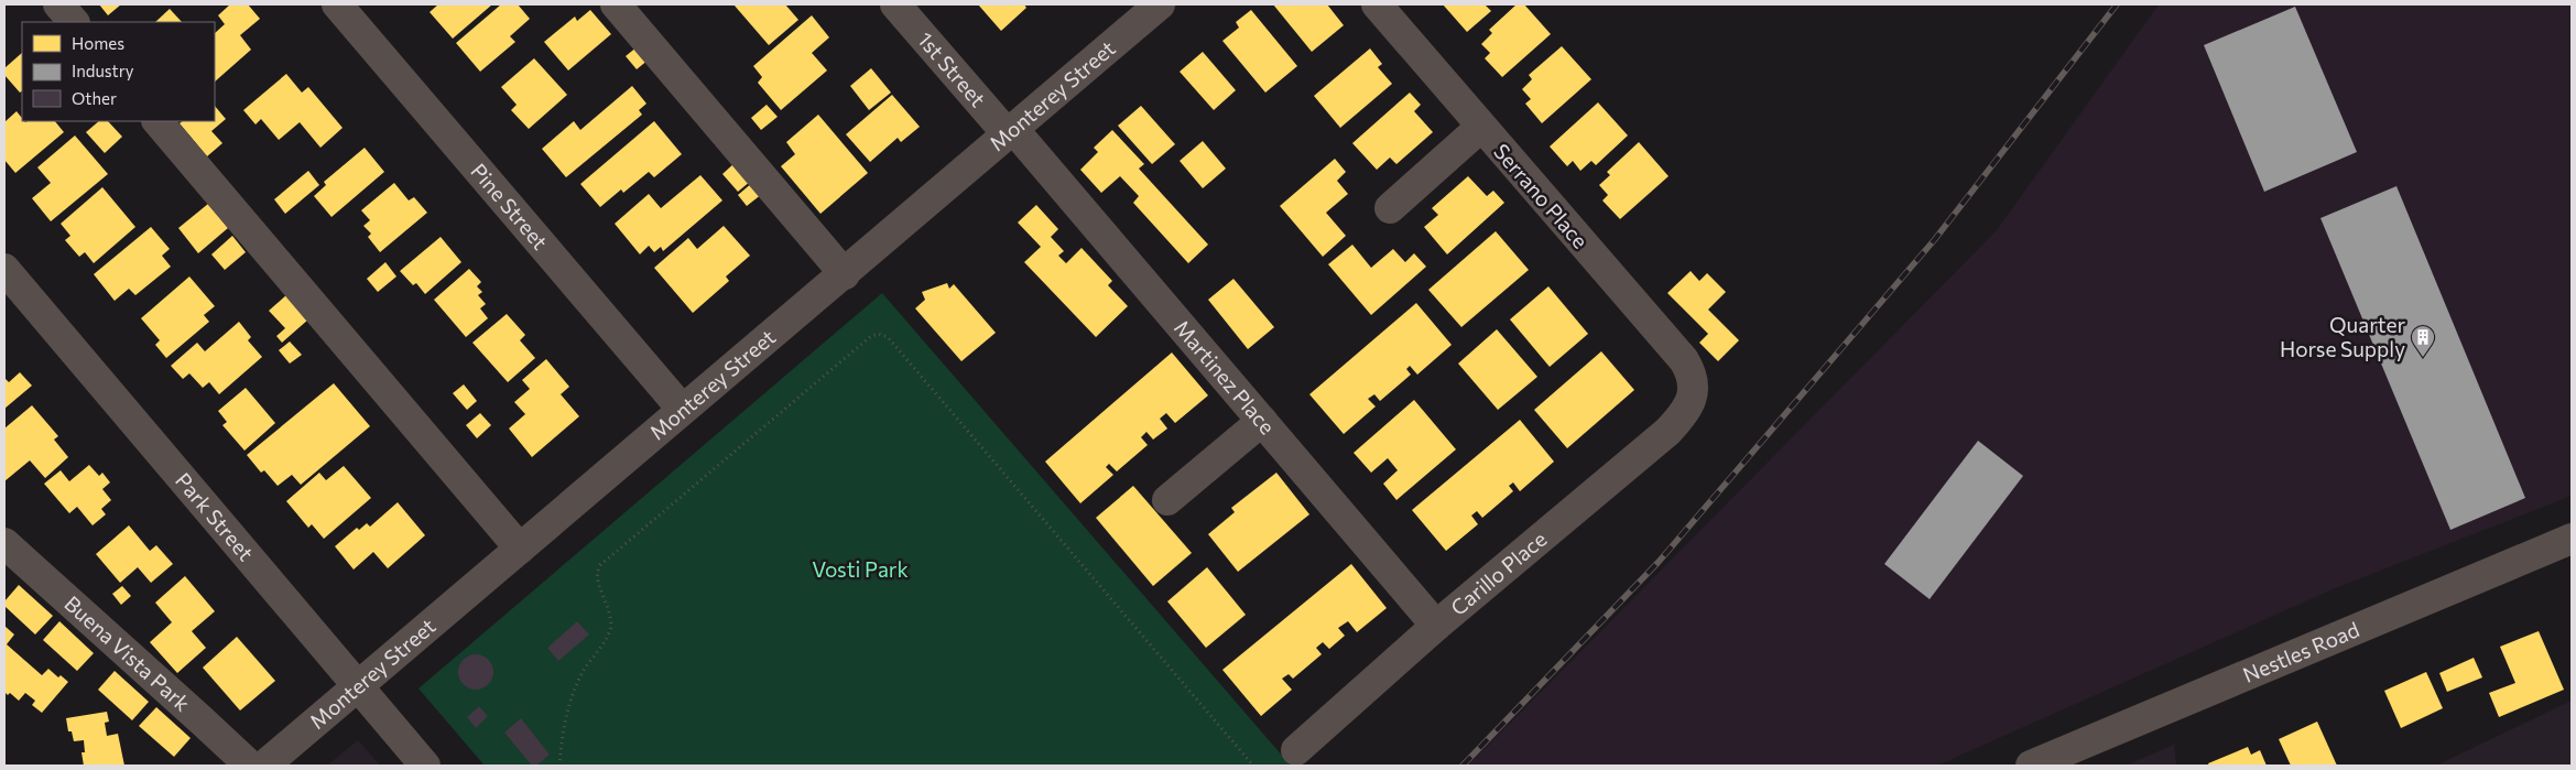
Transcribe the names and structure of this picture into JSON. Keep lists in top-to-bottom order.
{
  "streets": {
    "street": [
      "1st Street",
      "Monterey Street",
      "Serrano Place",
      "Pine Street",
      "Martinez Place",
      "Park Street",
      "Carillo Place",
      "Nestles Road",
      "Buena Vista Park"
    ]
  },
  "crossings": [
    ["1st Street", "Monterey Street"],
    ["1st Street", "Martinez Place"],
    ["Monterey Street", "Pine Street"],
    ["Monterey Street", "Martinez Place"],
    ["Monterey Street", "Park Street"],
    ["Serrano Place", "Carillo Place"],
    ["Martinez Place", "Carillo Place"]
  ],
  "parks": ["Vosti Park"],
  "places": {
    "building": ["Quarter Horse Supply"]
  },
  "legend": ["Homes", "Industry", "Other"]
}
